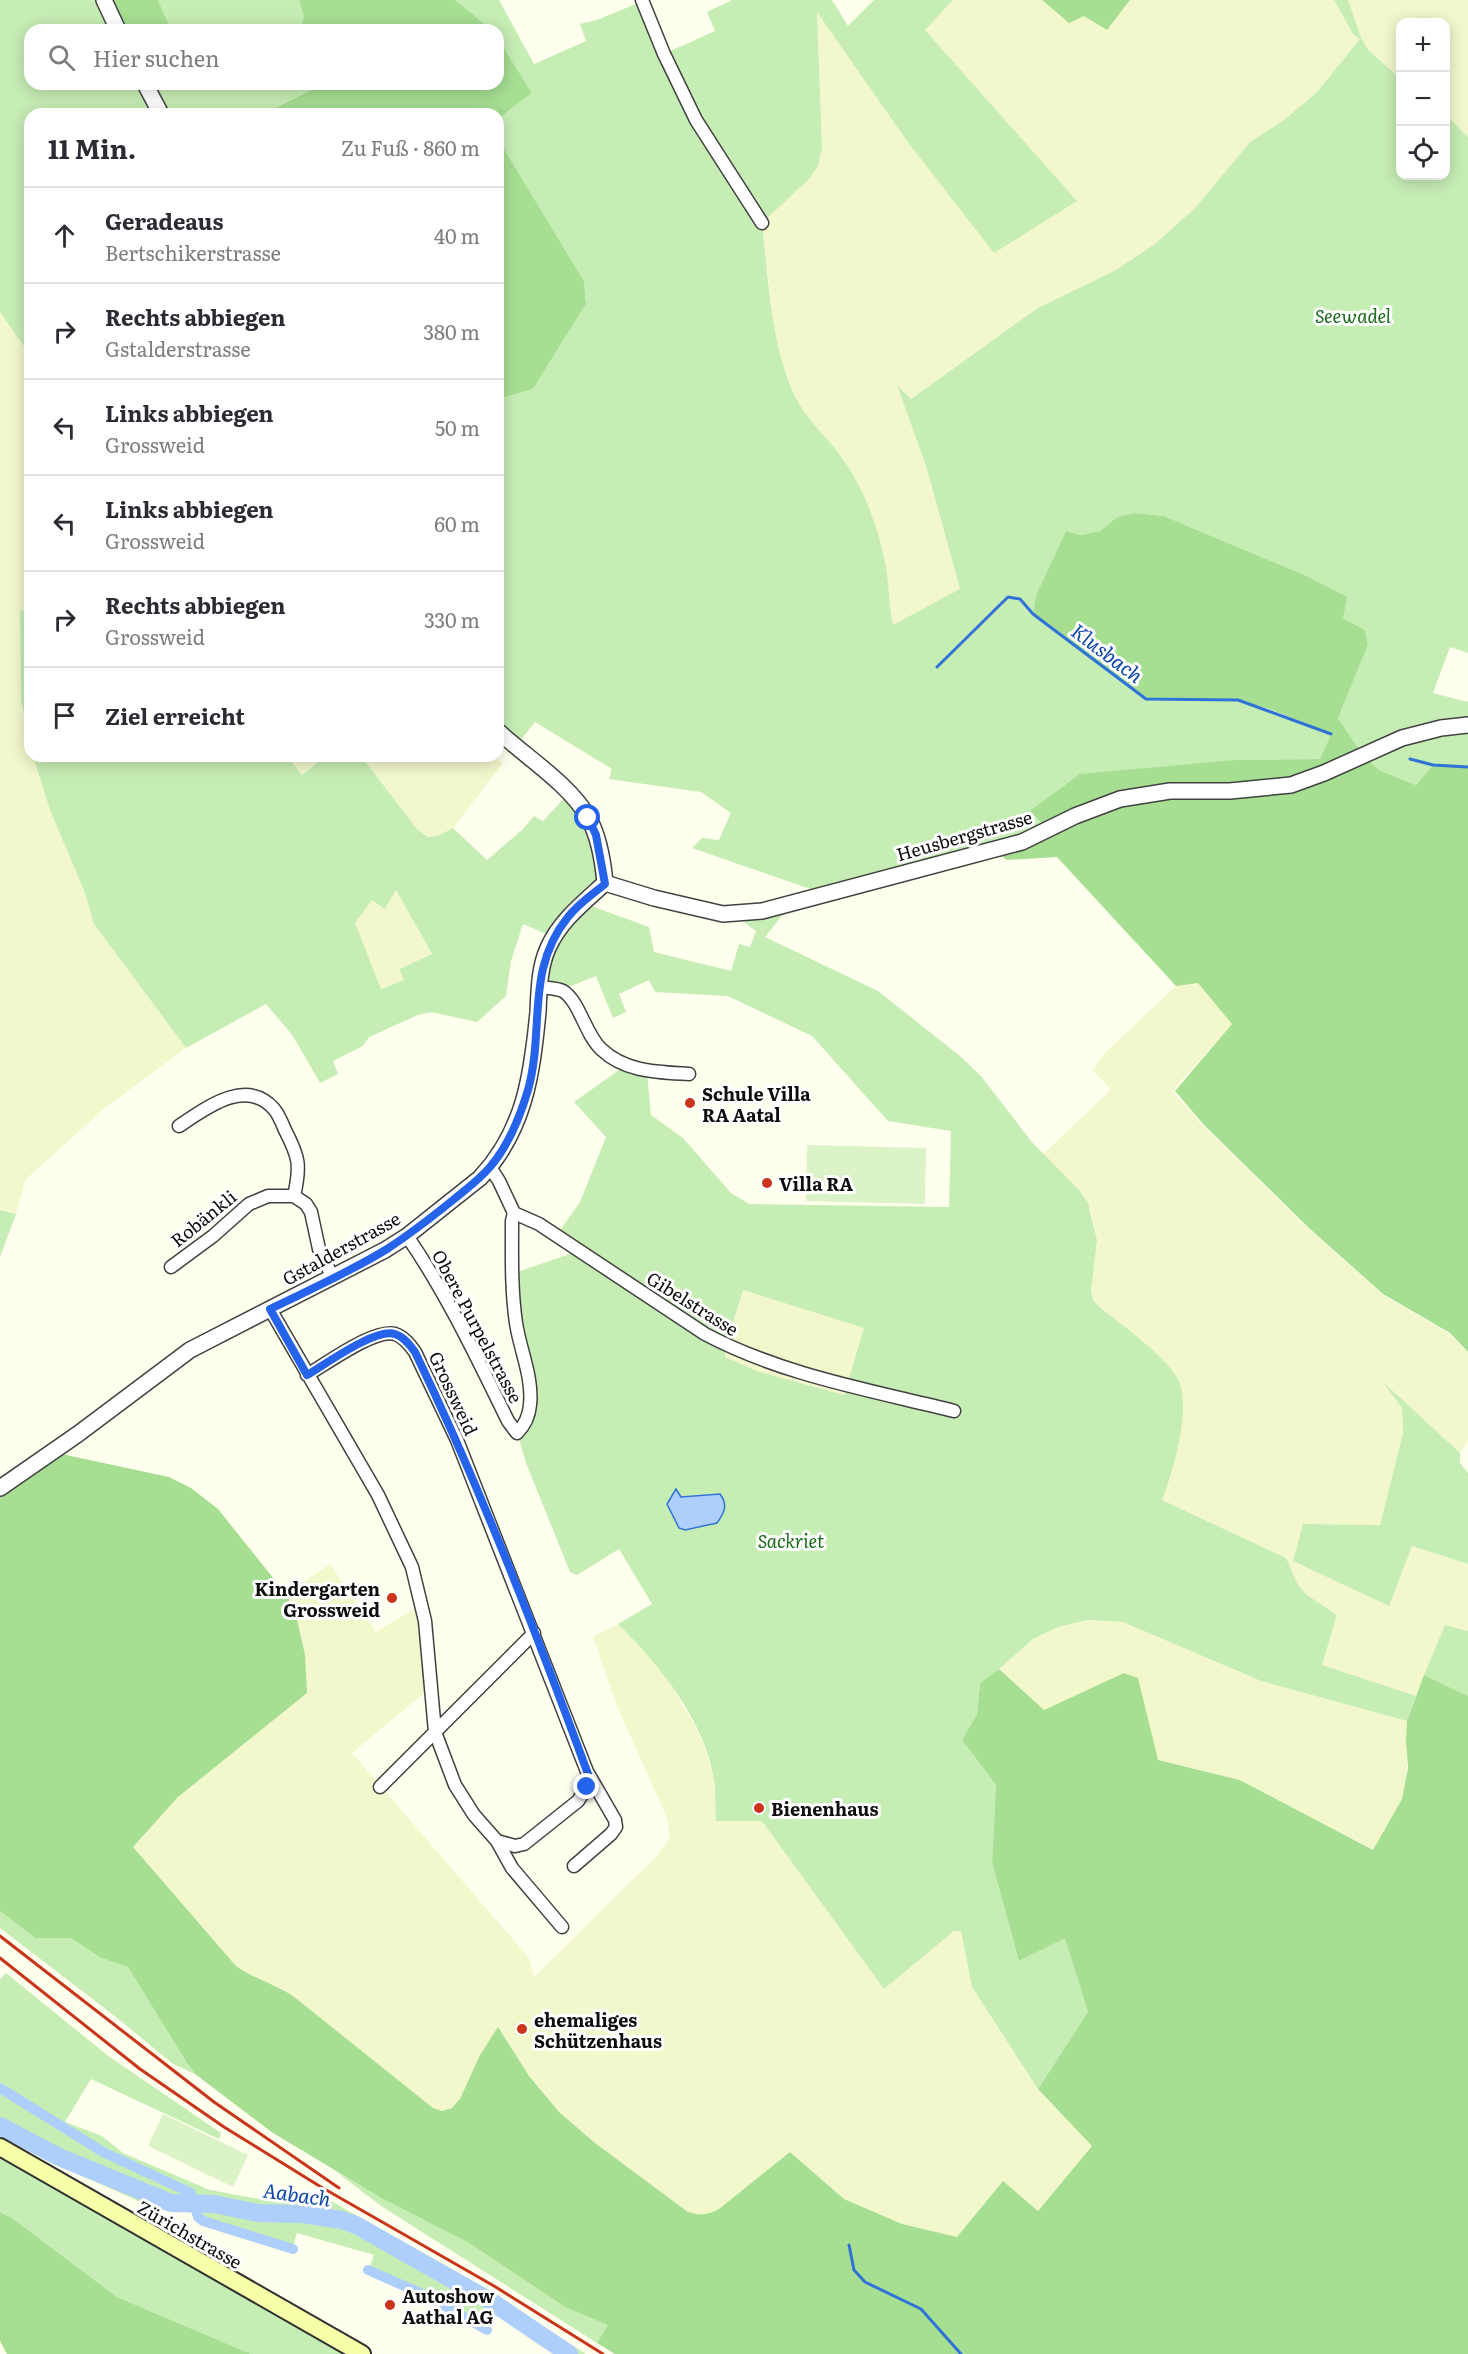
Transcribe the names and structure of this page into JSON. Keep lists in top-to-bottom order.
{
  "streets": {
    "main road": ["Zürichstrasse"],
    "street": [
      "Heusbergstrasse",
      "Robänkli",
      "Gstalderstrasse",
      "Gibelstrasse",
      "Obere Purpelstrasse",
      "Grossweid"
    ]
  },
  "crossings": [
    ["Heusbergstrasse", "Gstalderstrasse"],
    ["Gstalderstrasse", "Obere Purpelstrasse"],
    ["Gibelstrasse", "Obere Purpelstrasse"]
  ],
  "water": ["Klusbach", "Aabach"],
  "parks": ["Seewadel", "Sackriet"],
  "places": [
    "Schule Villa RA Aatal",
    "Villa RA",
    "Kindergarten Grossweid",
    "Bienenhaus",
    "ehemaliges Schützenhaus",
    "Autoshow Aathal AG"
  ],
  "page": {
    "map_buttons": ["+", "−"],
    "search": "Hier suchen",
    "heading": ["11 Min.", "Zu Fuß · 860 m"],
    "list": [
      ["Geradeaus", "Bertschikerstrasse", "40 m"],
      ["Rechts abbiegen", "Gstalderstrasse", "380 m"],
      ["Links abbiegen", "Grossweid", "50 m"],
      ["Links abbiegen", "Grossweid", "60 m"],
      ["Rechts abbiegen", "Grossweid", "330 m"],
      "Ziel erreicht"
    ]
  }
}
